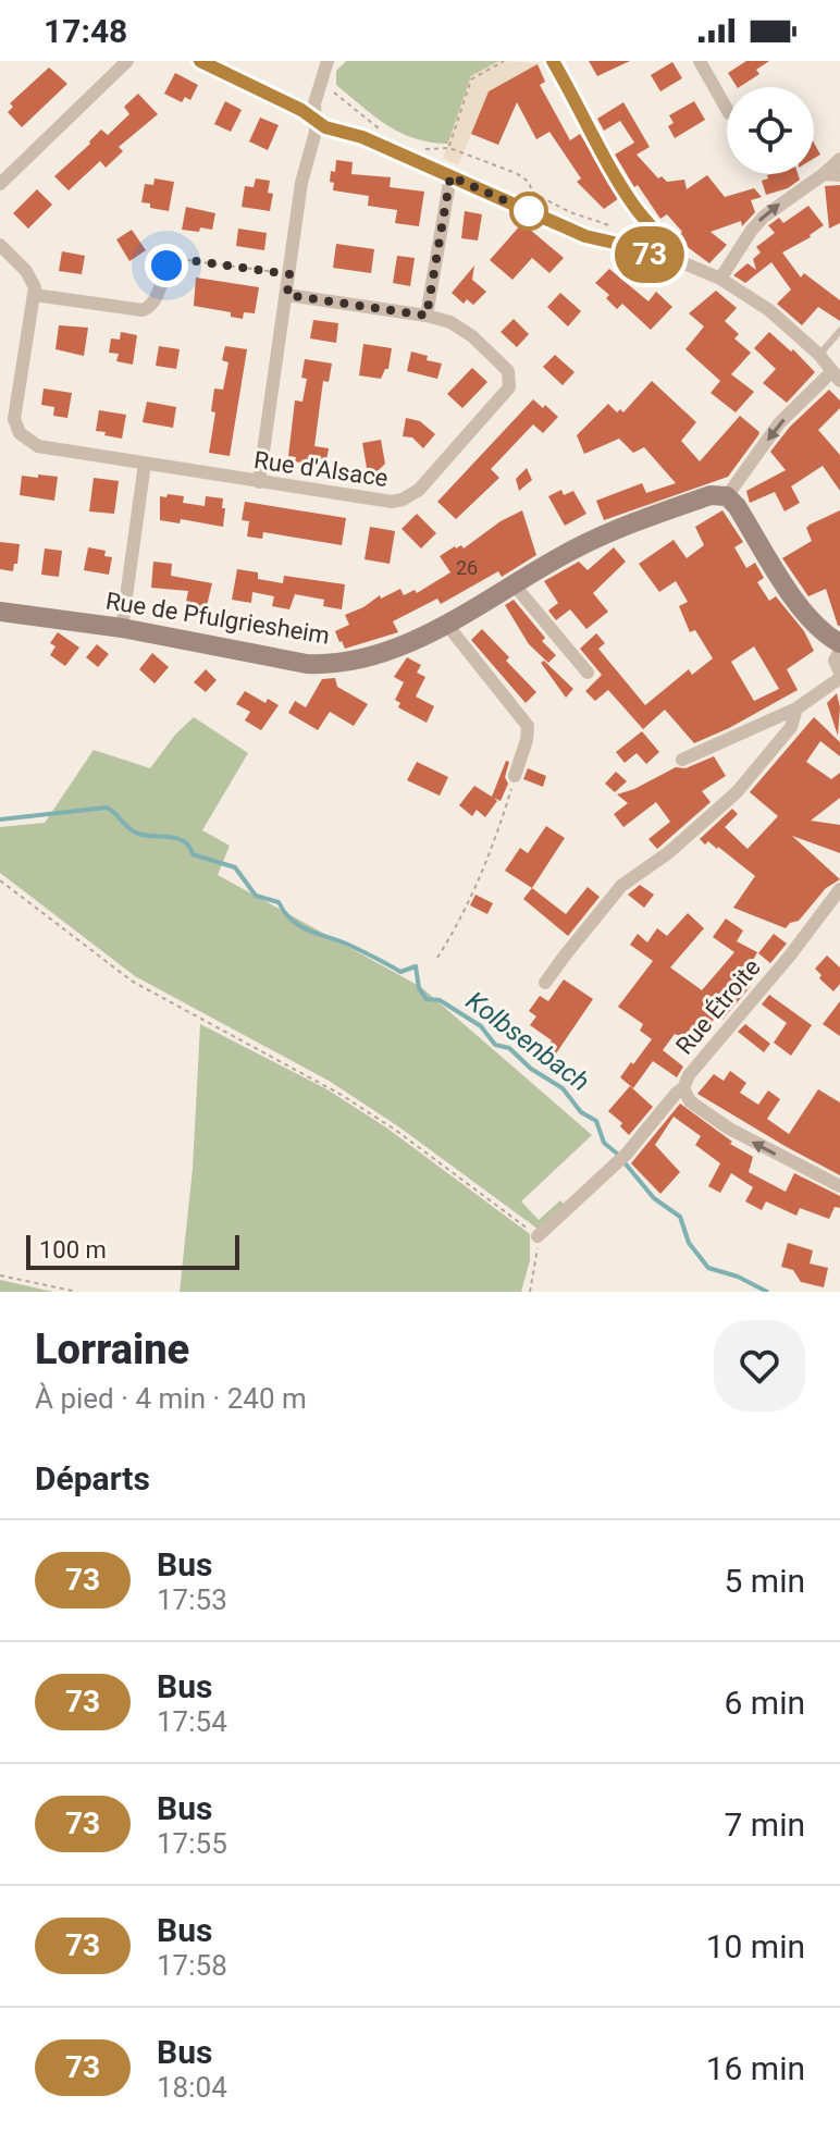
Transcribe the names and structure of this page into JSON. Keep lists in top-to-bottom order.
{
  "streets": {
    "main road": ["Rue de Pfulgriesheim"],
    "street": ["Rue d'Alsace", "Rue Étroite"]
  },
  "one_way": ["Rue Étroite"],
  "water": ["Kolbsenbach"],
  "lines": ["bus line 73"],
  "house_numbers": ["26"],
  "scale_bar": "100 m",
  "page": {
    "status": "17:48",
    "on_map": "73",
    "scale": "100 m",
    "heading": [
      ["Lorraine", "À pied · 4 min · 240 m"],
      "Départs"
    ],
    "list": [
      {
        "mark": "73",
        "name": "Bus",
        "note": "17:53",
        "value": "5 min"
      },
      {
        "mark": "73",
        "name": "Bus",
        "note": "17:54",
        "value": "6 min"
      },
      {
        "mark": "73",
        "name": "Bus",
        "note": "17:55",
        "value": "7 min"
      },
      {
        "mark": "73",
        "name": "Bus",
        "note": "17:58",
        "value": "10 min"
      },
      {
        "mark": "73",
        "name": "Bus",
        "note": "18:04",
        "value": "16 min"
      }
    ]
  }
}
